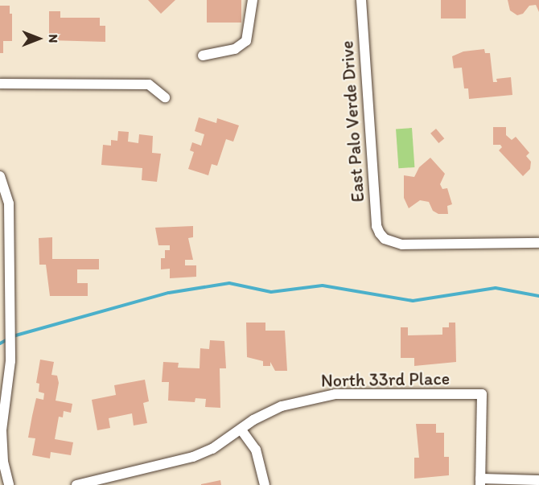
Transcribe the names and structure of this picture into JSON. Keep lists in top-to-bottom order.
{
  "streets": {
    "street": ["East Palo Verde Drive", "North 33rd Place"]
  },
  "north": "right"
}
